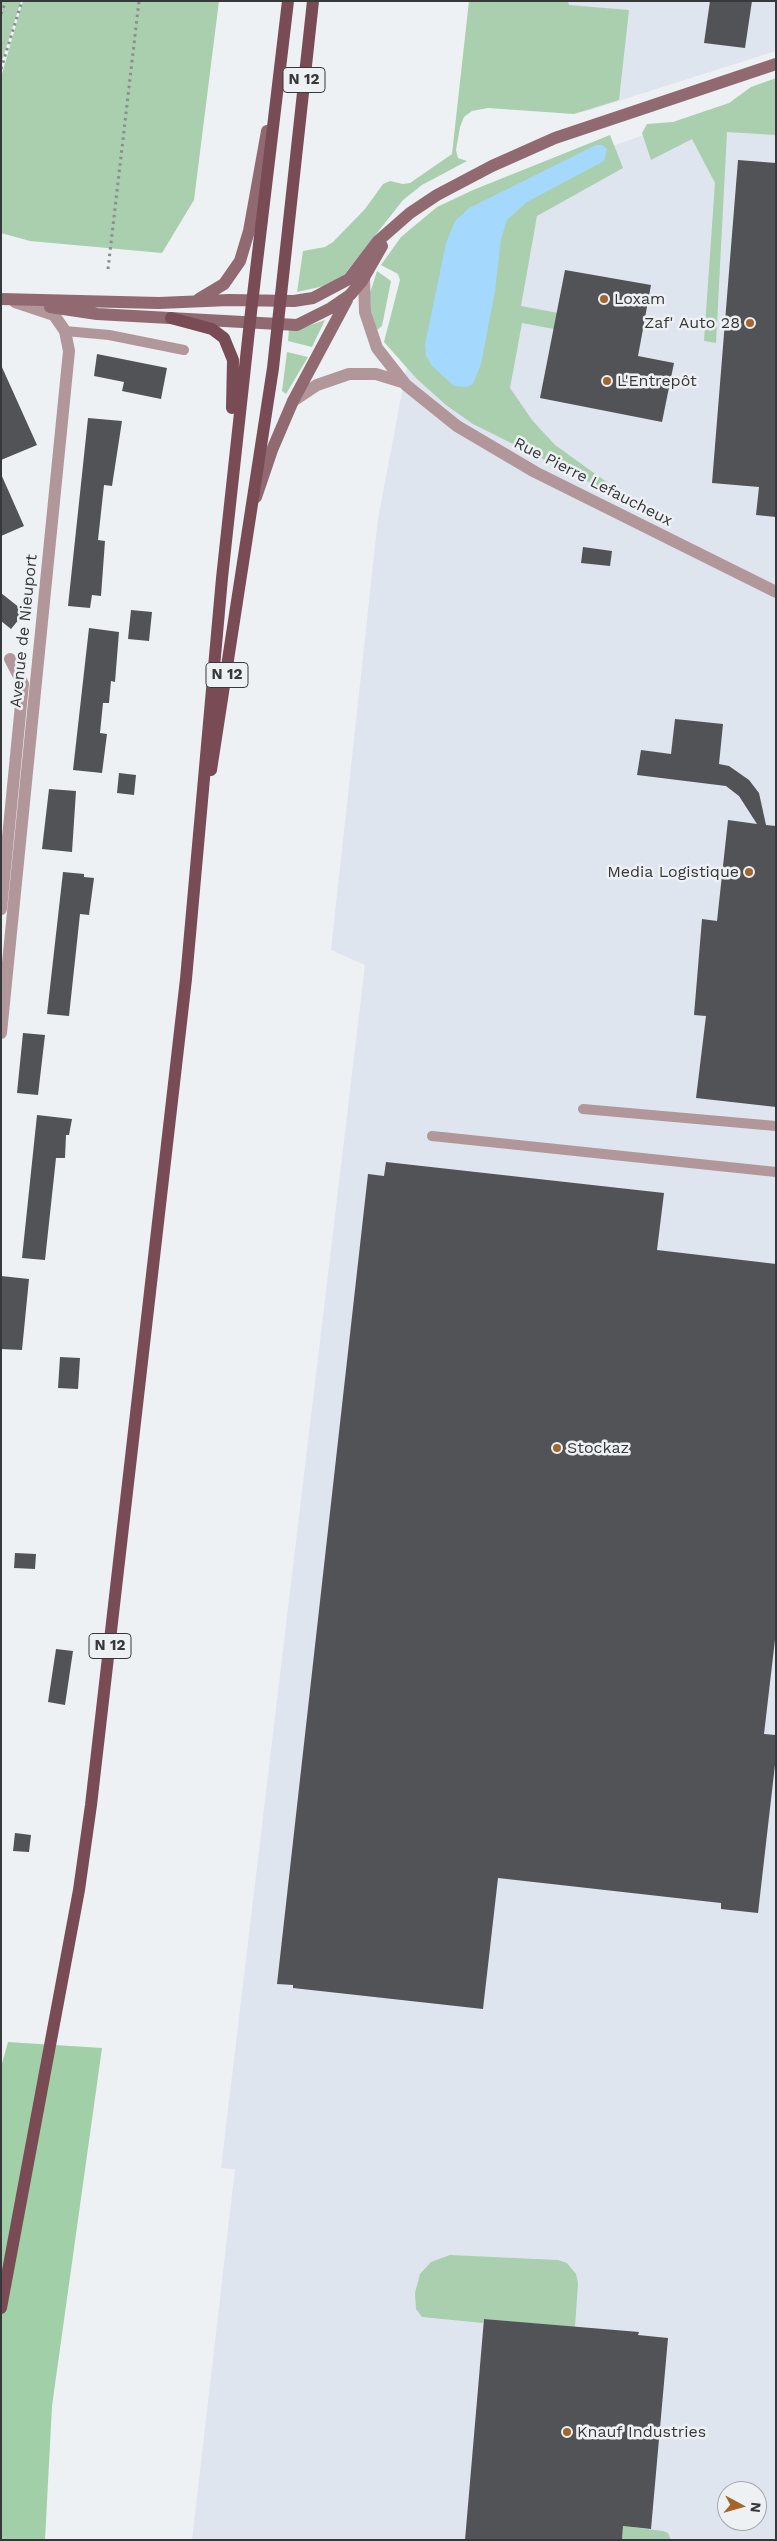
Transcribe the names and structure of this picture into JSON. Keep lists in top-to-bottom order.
{
  "streets": {
    "main road": ["N 12"],
    "street": ["Rue Pierre Lefaucheux", "Avenue de Nieuport"]
  },
  "places": [
    "Loxam",
    "Zaf' Auto 28",
    "L'Entrepôt",
    "Media Logistique",
    "Stockaz",
    "Knauf Industries"
  ],
  "north": "right"
}
